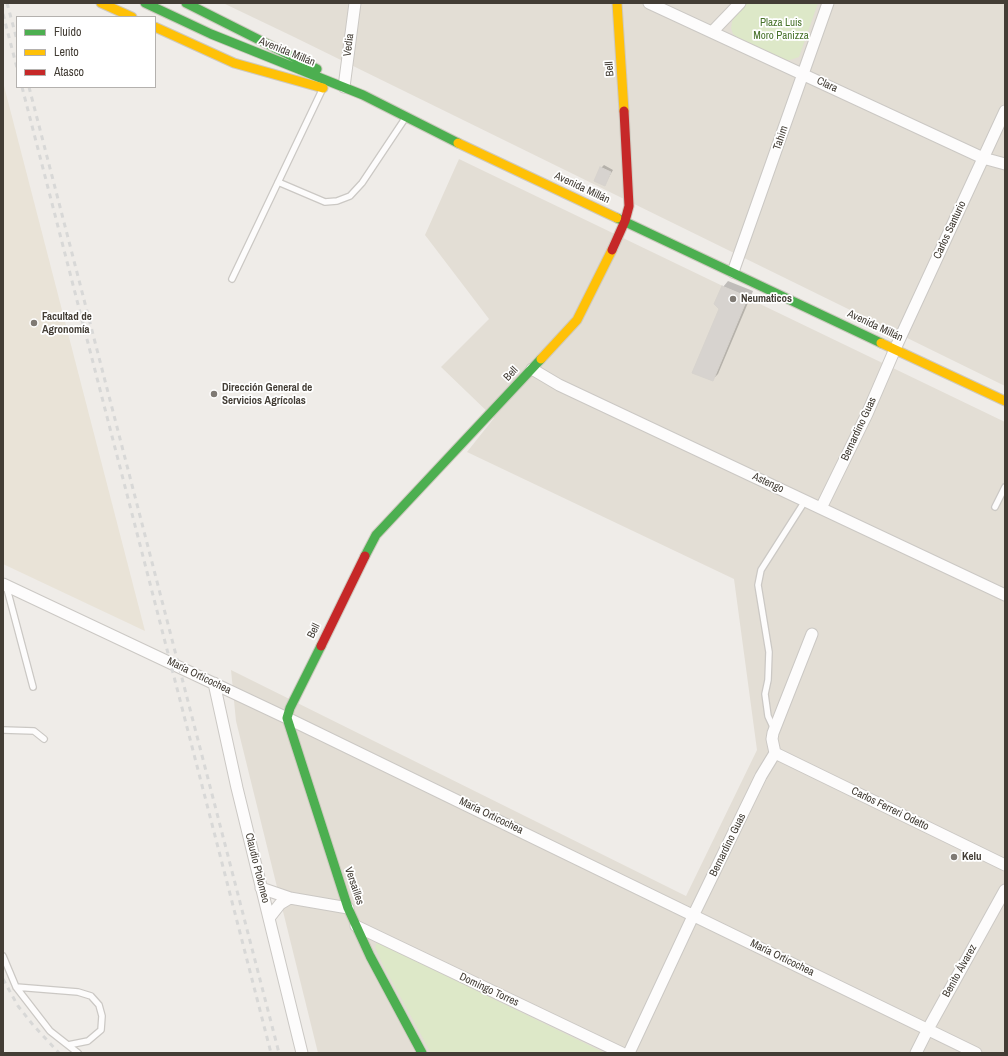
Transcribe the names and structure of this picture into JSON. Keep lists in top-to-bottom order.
{
  "streets": {
    "main road": ["Avenida Millán", "Bell", "Versailles"],
    "street": [
      "Vedia",
      "Clara",
      "Tahim",
      "Carlos Santurio",
      "Bernardino Guas",
      "Astengo",
      "María Orticochea",
      "Carlos Ferreri Odetto",
      "Claudio Ptolomeo",
      "Benito Álvarez",
      "Domingo Torres"
    ]
  },
  "crossings": [
    ["Vedia", "Avenida Millán"],
    ["Avenida Millán", "Bell"],
    ["Avenida Millán", "Tahim"],
    ["Avenida Millán", "Carlos Santurio"],
    ["Avenida Millán", "Bernardino Guas"],
    ["Bell", "Astengo"],
    ["Bell", "María Orticochea"],
    ["Bell", "Versailles"],
    ["Clara", "Tahim"],
    ["Clara", "Carlos Santurio"],
    ["Carlos Santurio", "Bernardino Guas"],
    ["Bernardino Guas", "Astengo"],
    ["Bernardino Guas", "María Orticochea"],
    ["Bernardino Guas", "Carlos Ferreri Odetto"],
    ["María Orticochea", "Claudio Ptolomeo"],
    ["María Orticochea", "Versailles"],
    ["María Orticochea", "Benito Álvarez"],
    ["Versailles", "Domingo Torres"]
  ],
  "parks": ["Plaza Luis Moro Panizza"],
  "places": [
    "Neumaticos",
    "Facultad de Agronomía",
    "Dirección General de Servicios Agrícolas",
    "Kelu"
  ],
  "legend": ["Fluido", "Lento", "Atasco"]
}
